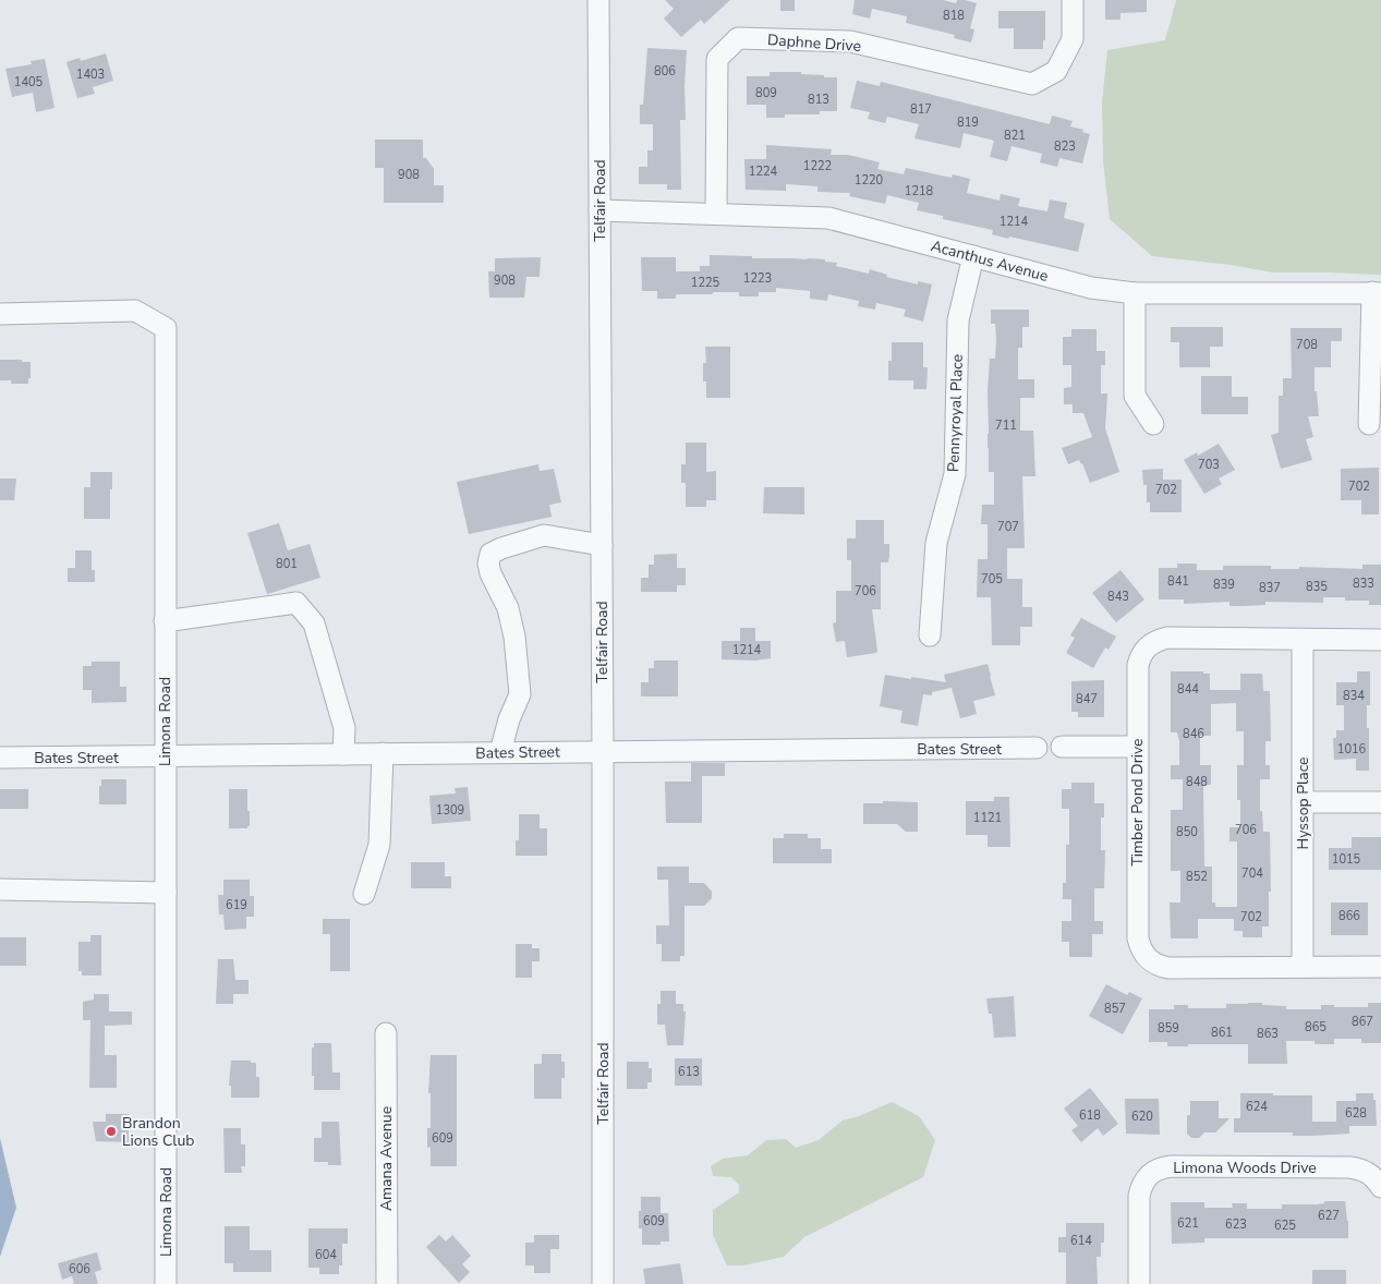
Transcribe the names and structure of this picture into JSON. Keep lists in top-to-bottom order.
{
  "streets": {
    "street": [
      "Daphne Drive",
      "Telfair Road",
      "Acanthus Avenue",
      "Pennyroyal Place",
      "Limona Road",
      "Bates Street",
      "Timber Pond Drive",
      "Hyssop Place",
      "Amana Avenue",
      "Limona Woods Drive"
    ]
  },
  "crossings": [
    ["Daphne Drive", "Acanthus Avenue"],
    ["Telfair Road", "Acanthus Avenue"],
    ["Telfair Road", "Bates Street"],
    ["Acanthus Avenue", "Pennyroyal Place"],
    ["Limona Road", "Bates Street"],
    ["Timber Pond Drive", "Hyssop Place"]
  ],
  "places": ["Brandon Lions Club"],
  "house_numbers": [
    "818",
    "806",
    "1403",
    "1405",
    "809",
    "813",
    "817",
    "819",
    "821",
    "823",
    "1222",
    "1224",
    "908",
    "1220",
    "1218",
    "1214",
    "1223",
    "908",
    "1225",
    "708",
    "711",
    "703",
    "702",
    "702",
    "707",
    "801",
    "705",
    "841",
    "833",
    "839",
    "835",
    "837",
    "706",
    "843",
    "1214",
    "844",
    "834",
    "847",
    "846",
    "1016",
    "848",
    "1309",
    "1121",
    "706",
    "850",
    "1015",
    "704",
    "852",
    "619",
    "866",
    "702",
    "857",
    "867",
    "865",
    "859",
    "861",
    "863",
    "613",
    "624",
    "628",
    "618",
    "620",
    "609",
    "627",
    "609",
    "621",
    "623",
    "625",
    "614",
    "604",
    "606"
  ]
}
